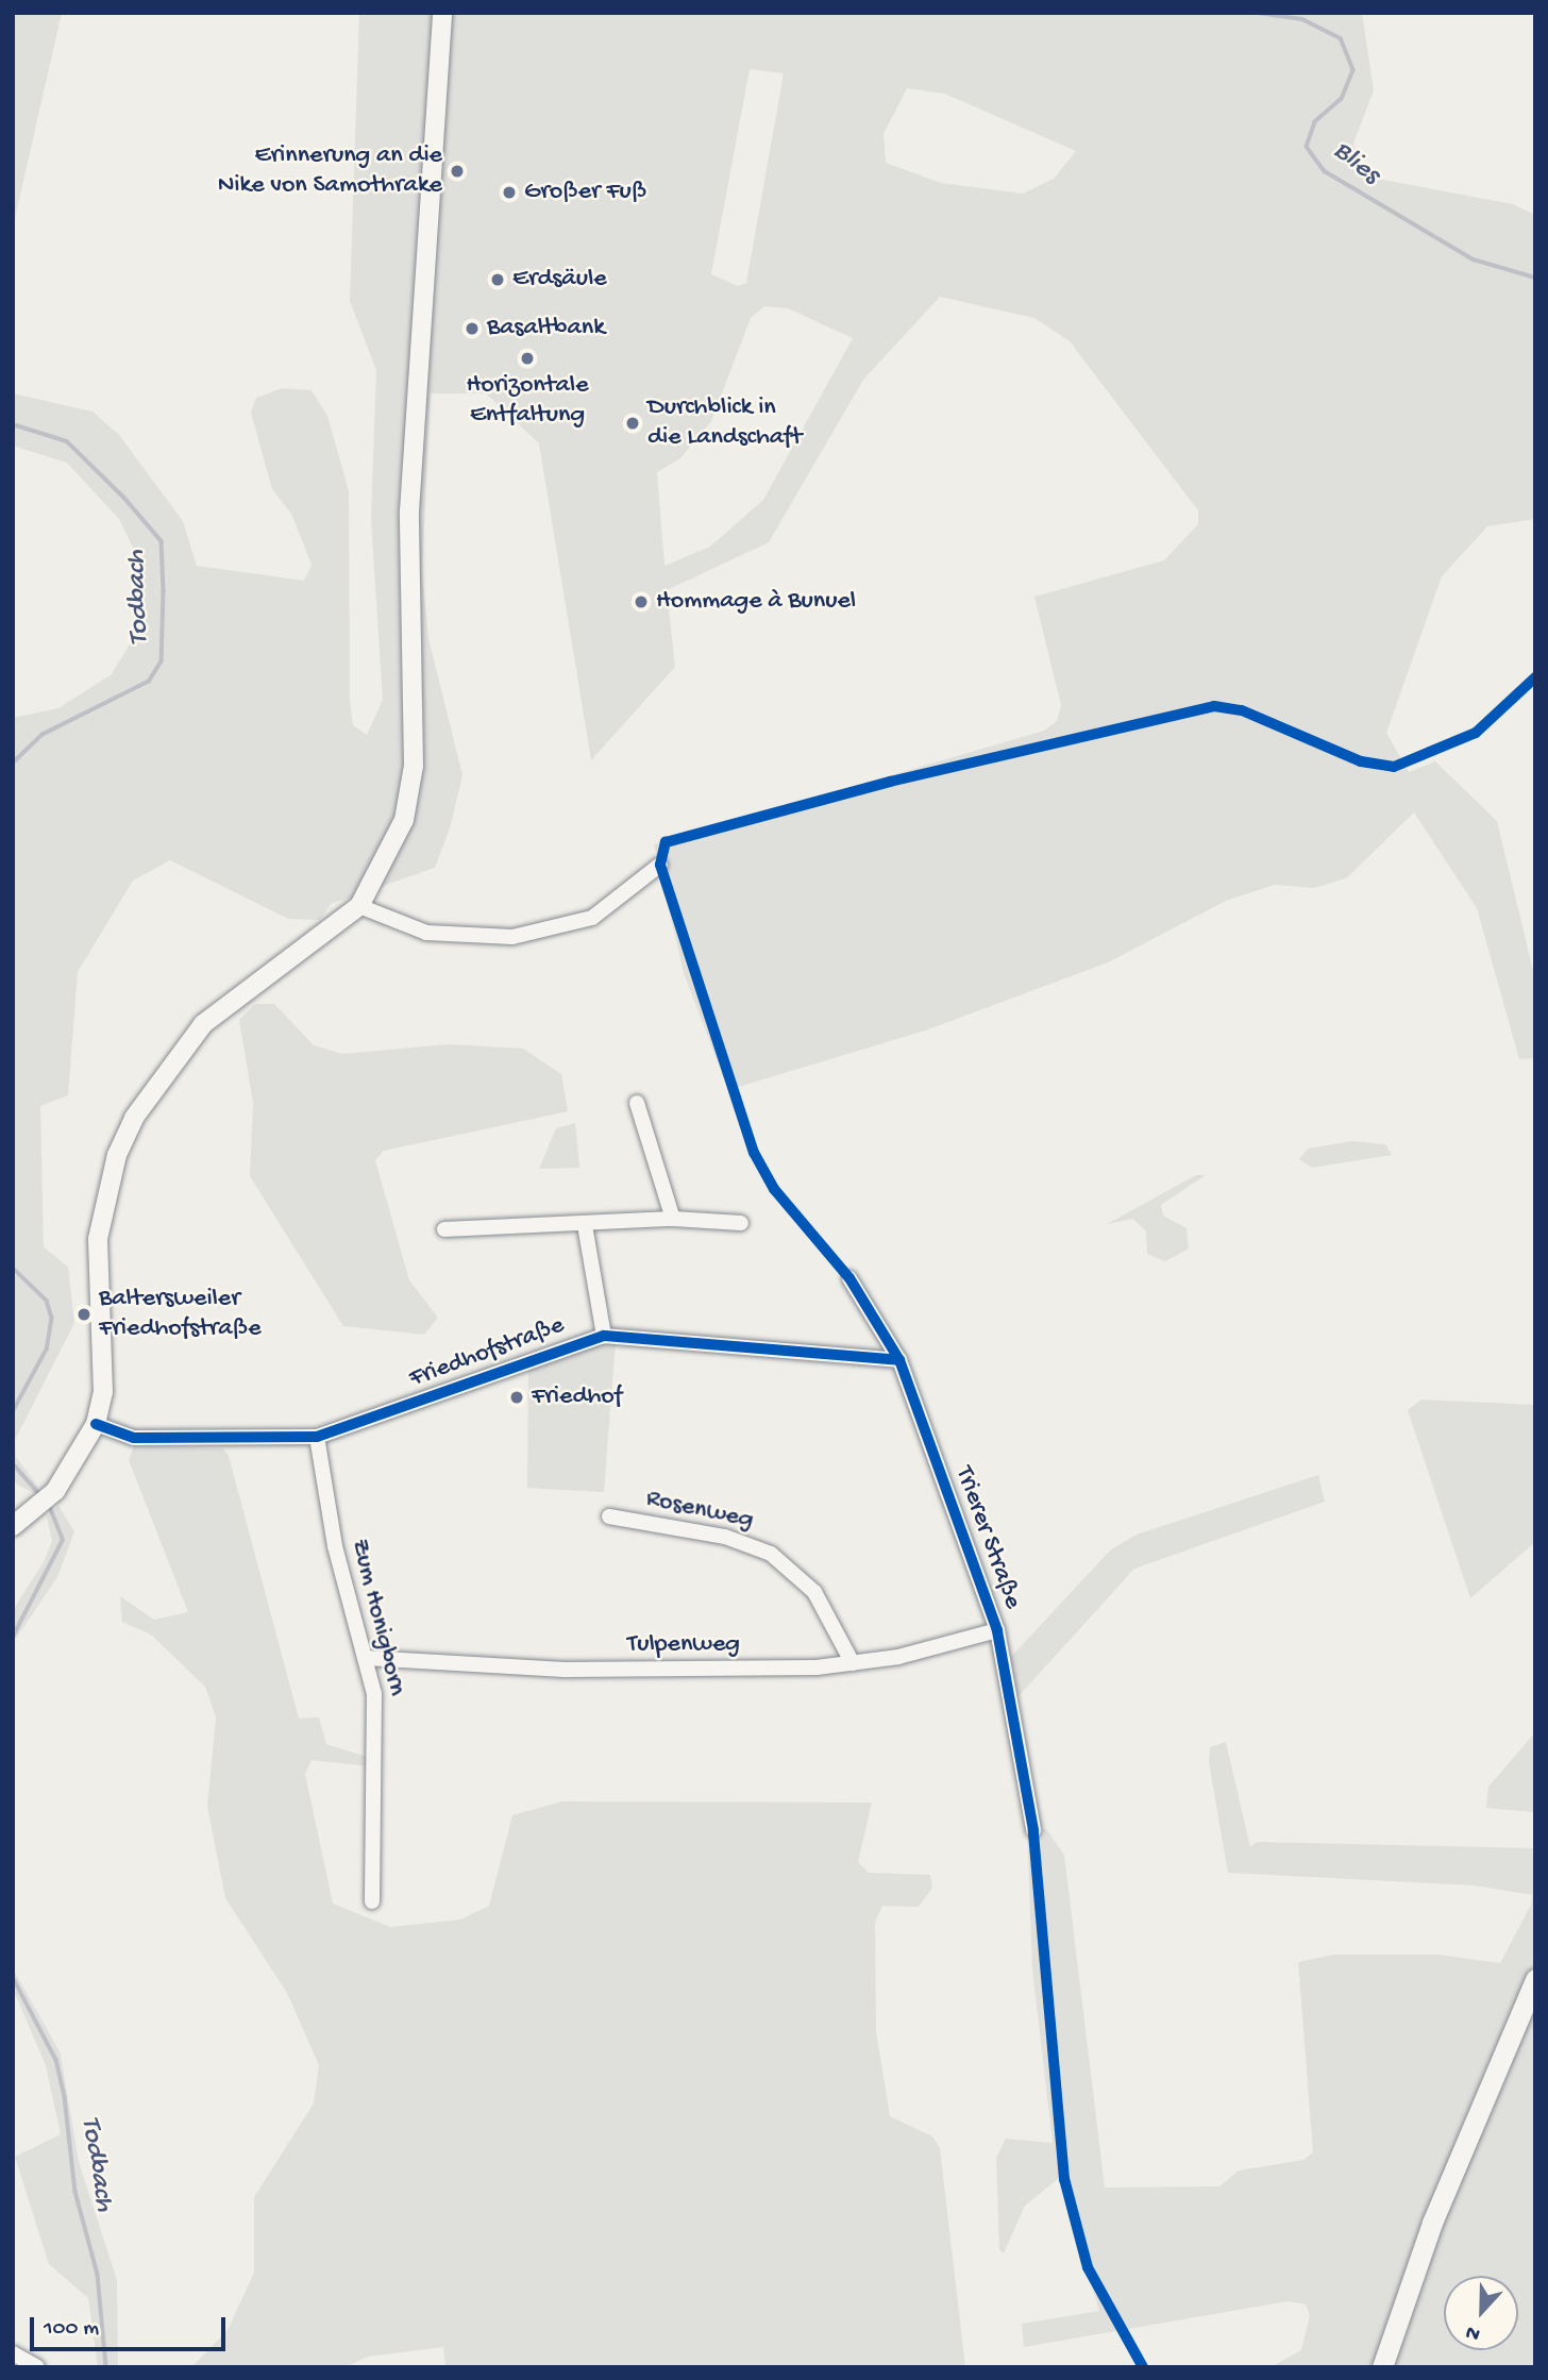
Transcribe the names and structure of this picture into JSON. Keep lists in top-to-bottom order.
{
  "streets": {
    "street": [
      "Friedhofstraße",
      "Rosenweg",
      "Trierer Straße",
      "Zum Honigborn",
      "Tulpenweg"
    ]
  },
  "crossings": [
    ["Friedhofstraße", "Trierer Straße"],
    ["Friedhofstraße", "Zum Honigborn"],
    ["Rosenweg", "Tulpenweg"],
    ["Trierer Straße", "Tulpenweg"],
    ["Zum Honigborn", "Tulpenweg"]
  ],
  "water": ["Blies", "Todbach"],
  "places": [
    "Erinnerung an die Nike von Samothrake",
    "Großer Fuß",
    "Erdsäule",
    "Basaltbank",
    "Horizontale Entfaltung",
    "Durchblick in die Landschaft",
    "Hommage à Bunuel",
    "Baltersweiler Friedhofstraße",
    "Friedhof"
  ],
  "scale_bar": "100 m",
  "north": "bottom"
}
